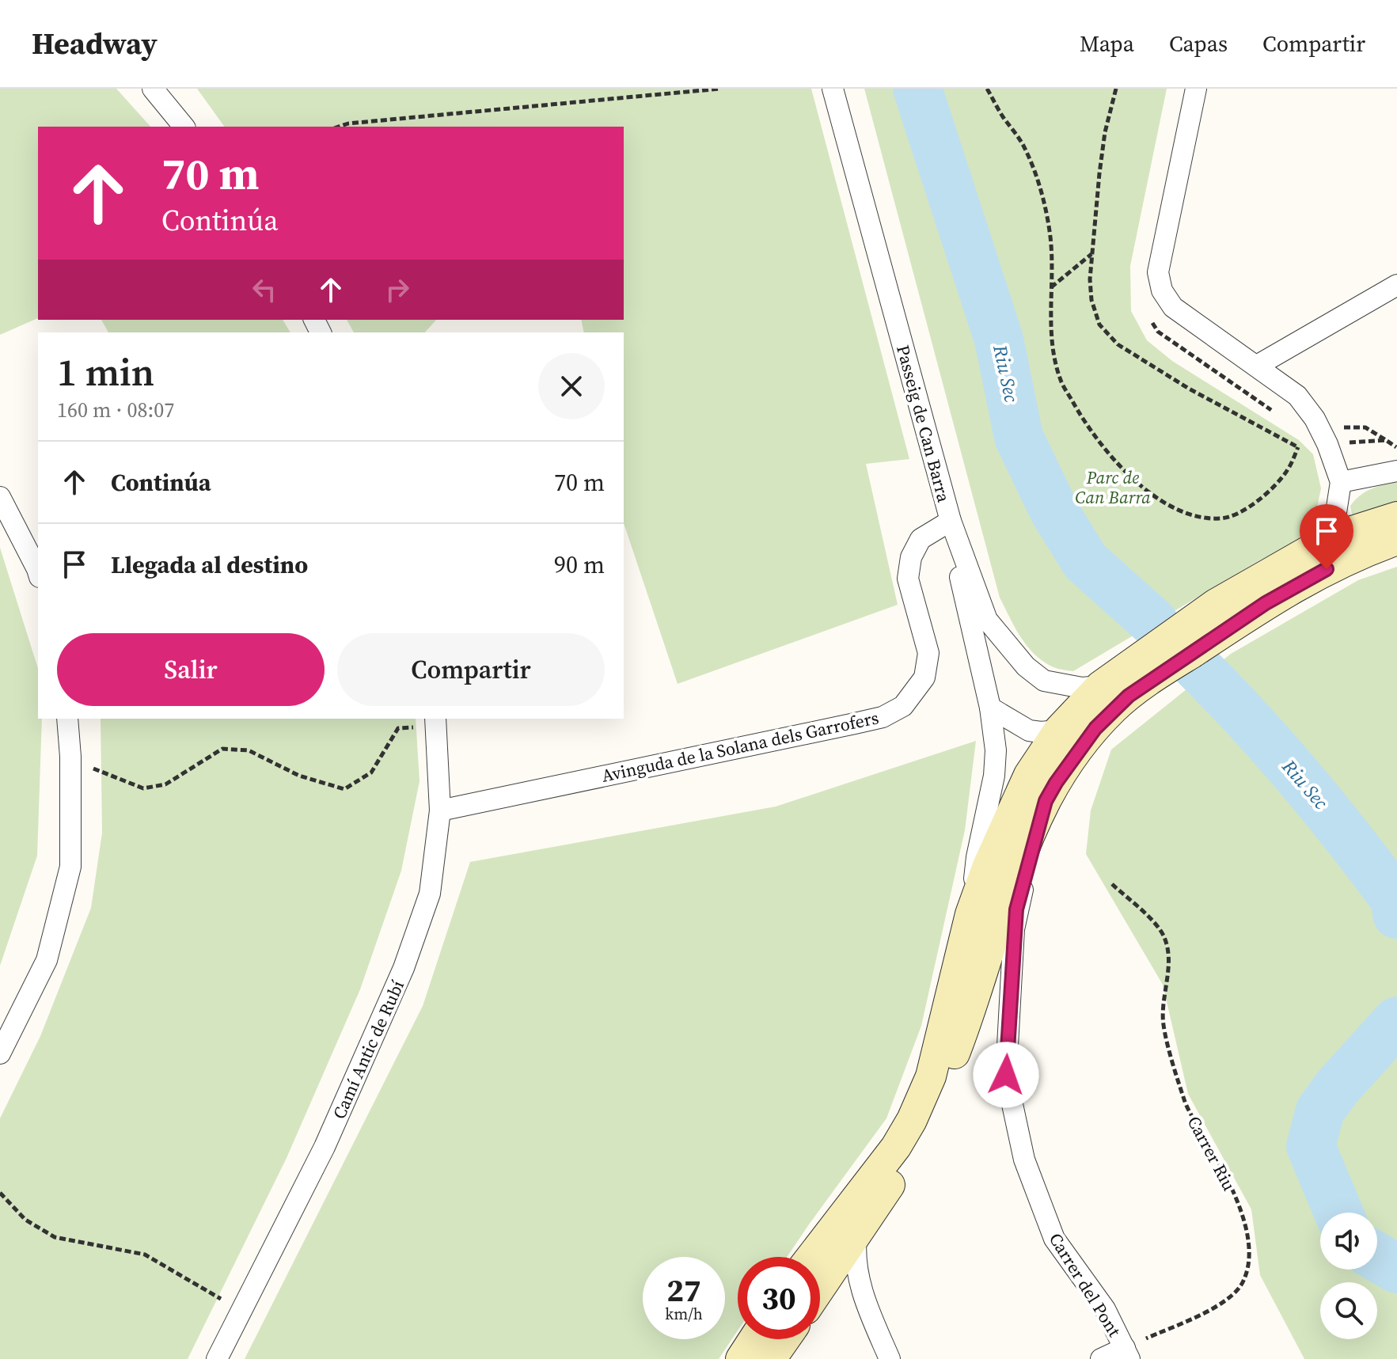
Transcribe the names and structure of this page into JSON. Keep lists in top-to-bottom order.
{
  "streets": {
    "street": [
      "Passeig de Can Barra",
      "Avinguda de la Solana dels Garrofers",
      "Camí Antic de Rubí",
      "Carrer del Pont"
    ],
    "path": ["Carrer Riu"]
  },
  "crossings": [
    ["Passeig de Can Barra", "Avinguda de la Solana dels Garrofers"],
    ["Avinguda de la Solana dels Garrofers", "Camí Antic de Rubí"],
    ["Carrer Riu", "Carrer del Pont"]
  ],
  "water": ["Riu Sec"],
  "parks": ["Parc de Can Barra"],
  "page": {
    "header": "Headway",
    "nav": ["Mapa", "Capas", "Compartir"],
    "turn": ["70 m", "Continúa"],
    "heading": ["1 min", "160 m · 08:07"],
    "list": [
      {
        "name": "Continúa",
        "value": "70 m"
      },
      {
        "name": "Llegada al destino",
        "value": "90 m"
      }
    ],
    "buttons": ["Salir", "Compartir"],
    "speed": "27 km/h",
    "limit": "30"
  }
}
